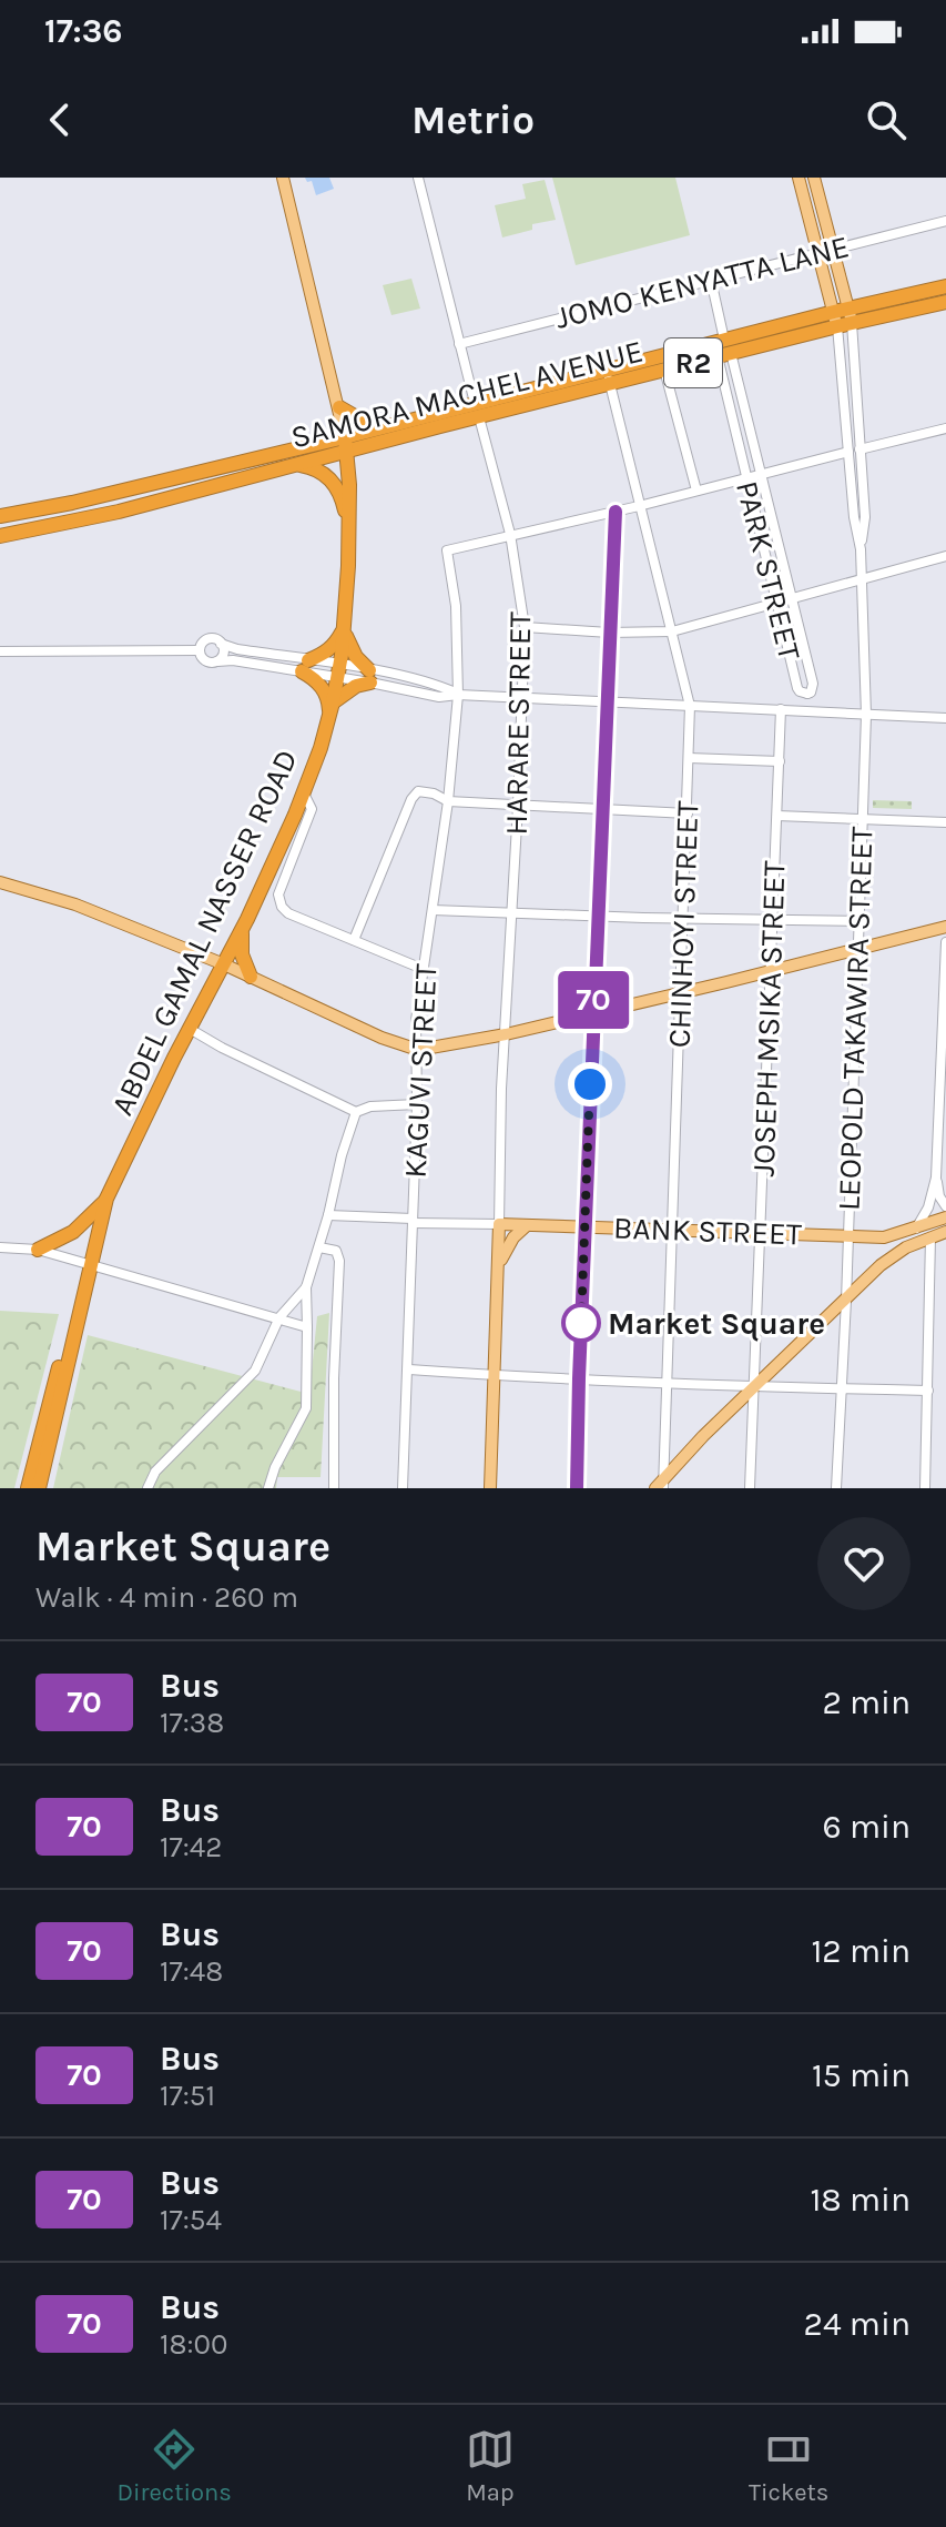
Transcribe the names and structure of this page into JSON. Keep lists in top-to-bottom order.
{
  "streets": {
    "highway": ["R2", "SAMORA MACHEL AVENUE", "ABDEL GAMAL NASSER ROAD"],
    "main road": ["LEOPOLD TAKAWIRA STREET", "BANK STREET"],
    "street": [
      "JOMO KENYATTA LANE",
      "PARK STREET",
      "HARARE STREET",
      "CHINHOYI STREET",
      "JOSEPH MSIKA STREET",
      "KAGUVI STREET"
    ]
  },
  "crossings": [
    ["JOMO KENYATTA LANE", "HARARE STREET"],
    ["JOMO KENYATTA LANE", "LEOPOLD TAKAWIRA STREET"],
    ["SAMORA MACHEL AVENUE", "PARK STREET"],
    ["SAMORA MACHEL AVENUE", "HARARE STREET"],
    ["SAMORA MACHEL AVENUE", "CHINHOYI STREET"],
    ["SAMORA MACHEL AVENUE", "ABDEL GAMAL NASSER ROAD"],
    ["SAMORA MACHEL AVENUE", "LEOPOLD TAKAWIRA STREET"],
    ["HARARE STREET", "KAGUVI STREET"],
    ["CHINHOYI STREET", "BANK STREET"],
    ["JOSEPH MSIKA STREET", "BANK STREET"],
    ["LEOPOLD TAKAWIRA STREET", "BANK STREET"],
    ["KAGUVI STREET", "BANK STREET"]
  ],
  "places": ["Market Square"],
  "lines": ["bus line 70"],
  "page": {
    "status": "17:36",
    "header": "Metrio",
    "on_map": "70",
    "heading": ["Market Square", "Walk · 4 min · 260 m"],
    "list": [
      {
        "mark": "70",
        "name": "Bus",
        "note": "17:38",
        "value": "2 min"
      },
      {
        "mark": "70",
        "name": "Bus",
        "note": "17:42",
        "value": "6 min"
      },
      {
        "mark": "70",
        "name": "Bus",
        "note": "17:48",
        "value": "12 min"
      },
      {
        "mark": "70",
        "name": "Bus",
        "note": "17:51",
        "value": "15 min"
      },
      {
        "mark": "70",
        "name": "Bus",
        "note": "17:54",
        "value": "18 min"
      },
      {
        "mark": "70",
        "name": "Bus",
        "note": "18:00",
        "value": "24 min"
      }
    ],
    "tabs": ["Directions", "Map", "Tickets"]
  }
}
